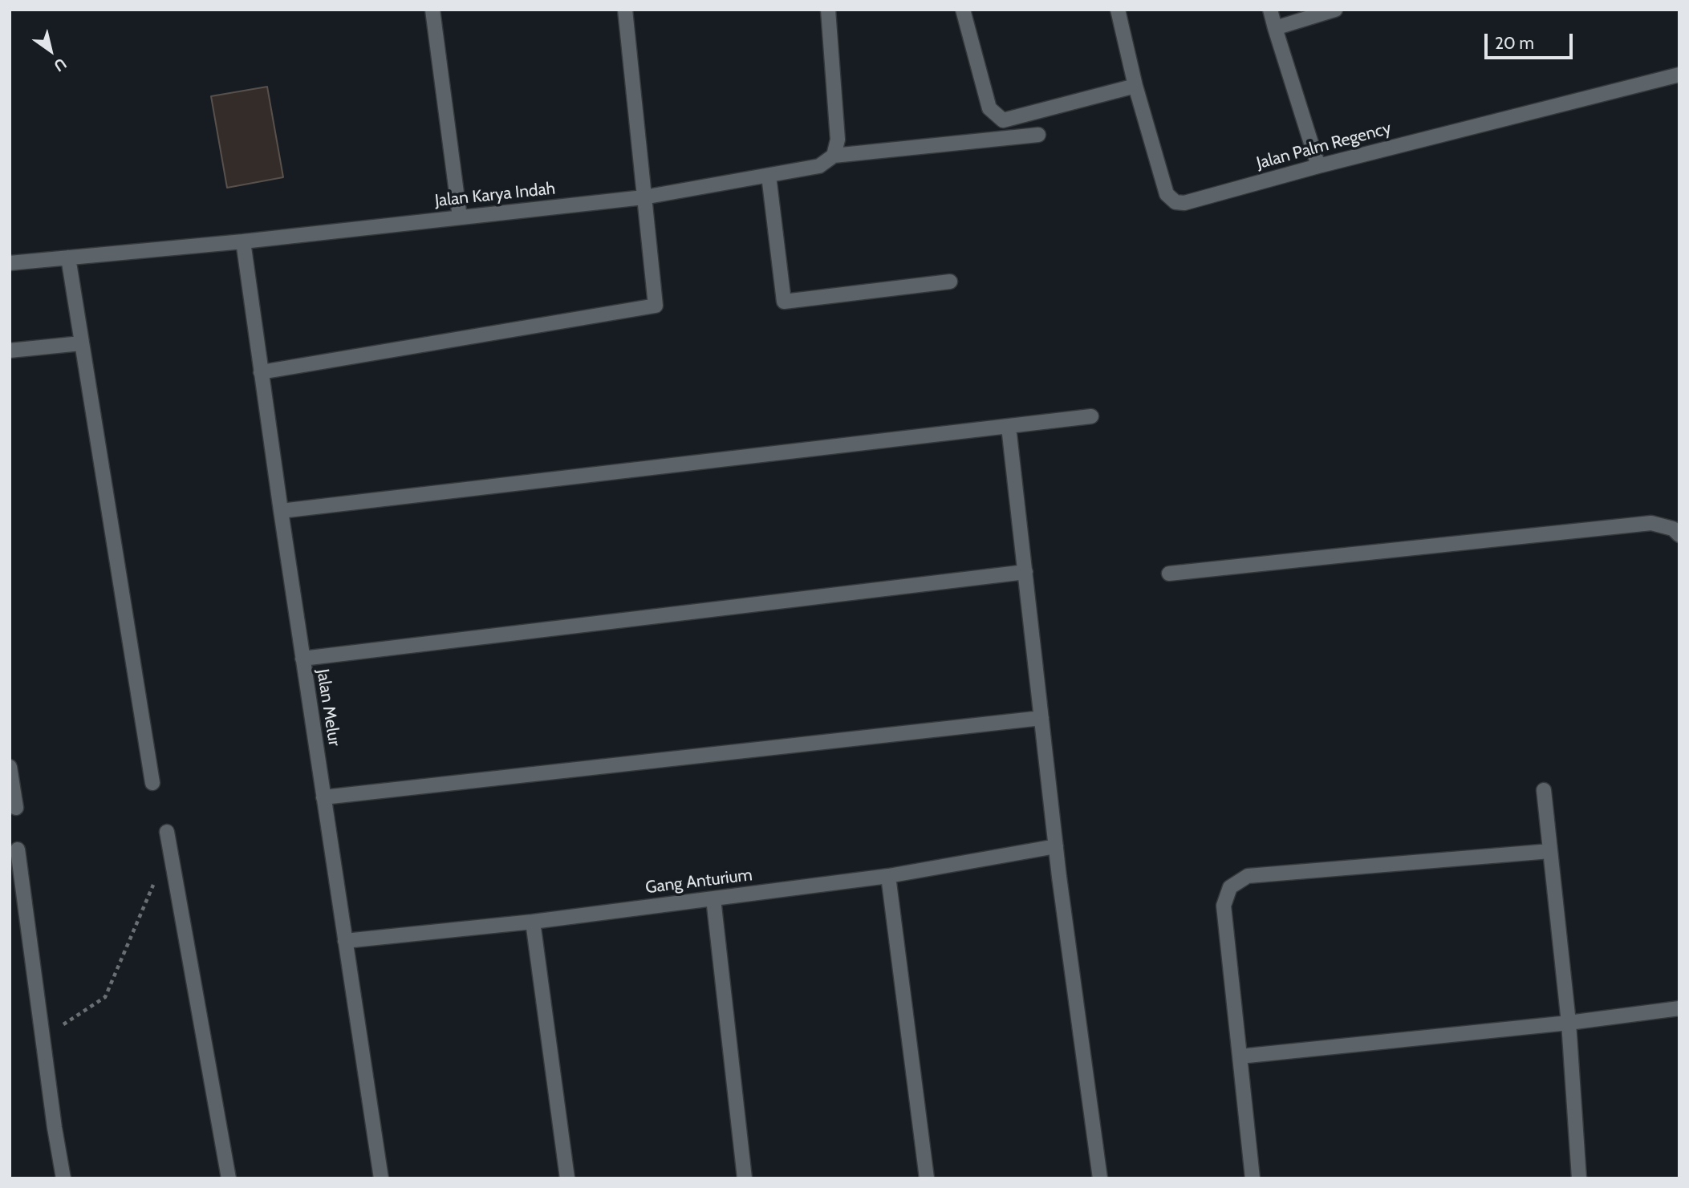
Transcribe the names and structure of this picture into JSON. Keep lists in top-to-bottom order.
{
  "streets": {
    "street": [
      "Jalan Palm Regency",
      "Jalan Karya Indah",
      "Jalan Melur",
      "Gang Anturium"
    ]
  },
  "crossings": [
    ["Jalan Karya Indah", "Jalan Melur"],
    ["Jalan Melur", "Gang Anturium"]
  ],
  "scale_bar": "20 m",
  "north": "bottom right"
}
